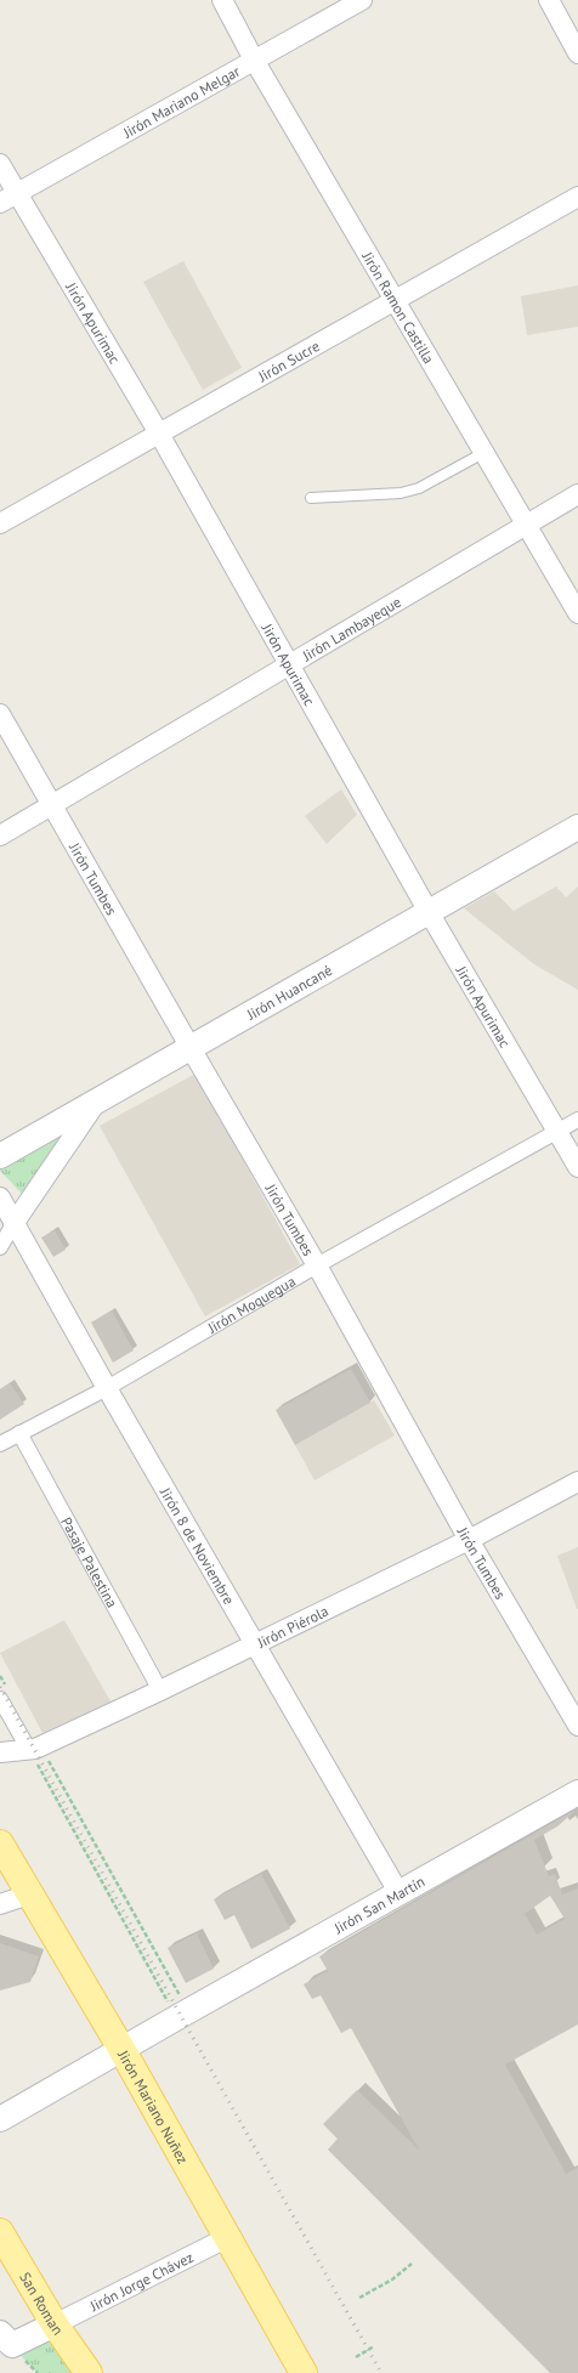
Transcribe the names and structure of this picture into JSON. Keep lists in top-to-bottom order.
{
  "streets": {
    "main road": ["Jirón Mariano Nuñez", "San Roman"],
    "street": [
      "Jirón Mariano Melgar",
      "Jirón Ramon Castilla",
      "Jirón Apurimac",
      "Jirón Sucre",
      "Jirón Lambayeque",
      "Jirón Tumbes",
      "Jirón Huancané",
      "Jirón Moquegua",
      "Jirón 8 de Noviembre",
      "Pasaje Palestina",
      "Jirón Piérola",
      "Jirón San Martín",
      "Jirón Jorge Chávez"
    ]
  },
  "crossings": [
    ["Jirón Mariano Melgar", "Jirón Ramon Castilla"],
    ["Jirón Mariano Melgar", "Jirón Apurimac"],
    ["Jirón Ramon Castilla", "Jirón Sucre"],
    ["Jirón Ramon Castilla", "Jirón Lambayeque"],
    ["Jirón Apurimac", "Jirón Sucre"],
    ["Jirón Apurimac", "Jirón Lambayeque"],
    ["Jirón Apurimac", "Jirón Huancané"],
    ["Jirón Apurimac", "Jirón Moquegua"],
    ["Jirón Lambayeque", "Jirón Tumbes"],
    ["Jirón Tumbes", "Jirón Huancané"],
    ["Jirón Tumbes", "Jirón Moquegua"],
    ["Jirón Tumbes", "Jirón Piérola"],
    ["Jirón Moquegua", "Jirón 8 de Noviembre"],
    ["Jirón Moquegua", "Pasaje Palestina"],
    ["Jirón 8 de Noviembre", "Jirón Piérola"],
    ["Jirón 8 de Noviembre", "Jirón San Martín"],
    ["Pasaje Palestina", "Jirón Piérola"],
    ["Jirón San Martín", "Jirón Mariano Nuñez"],
    ["Jirón Mariano Nuñez", "Jirón Jorge Chávez"],
    ["Jirón Jorge Chávez", "San Roman"]
  ]
}
